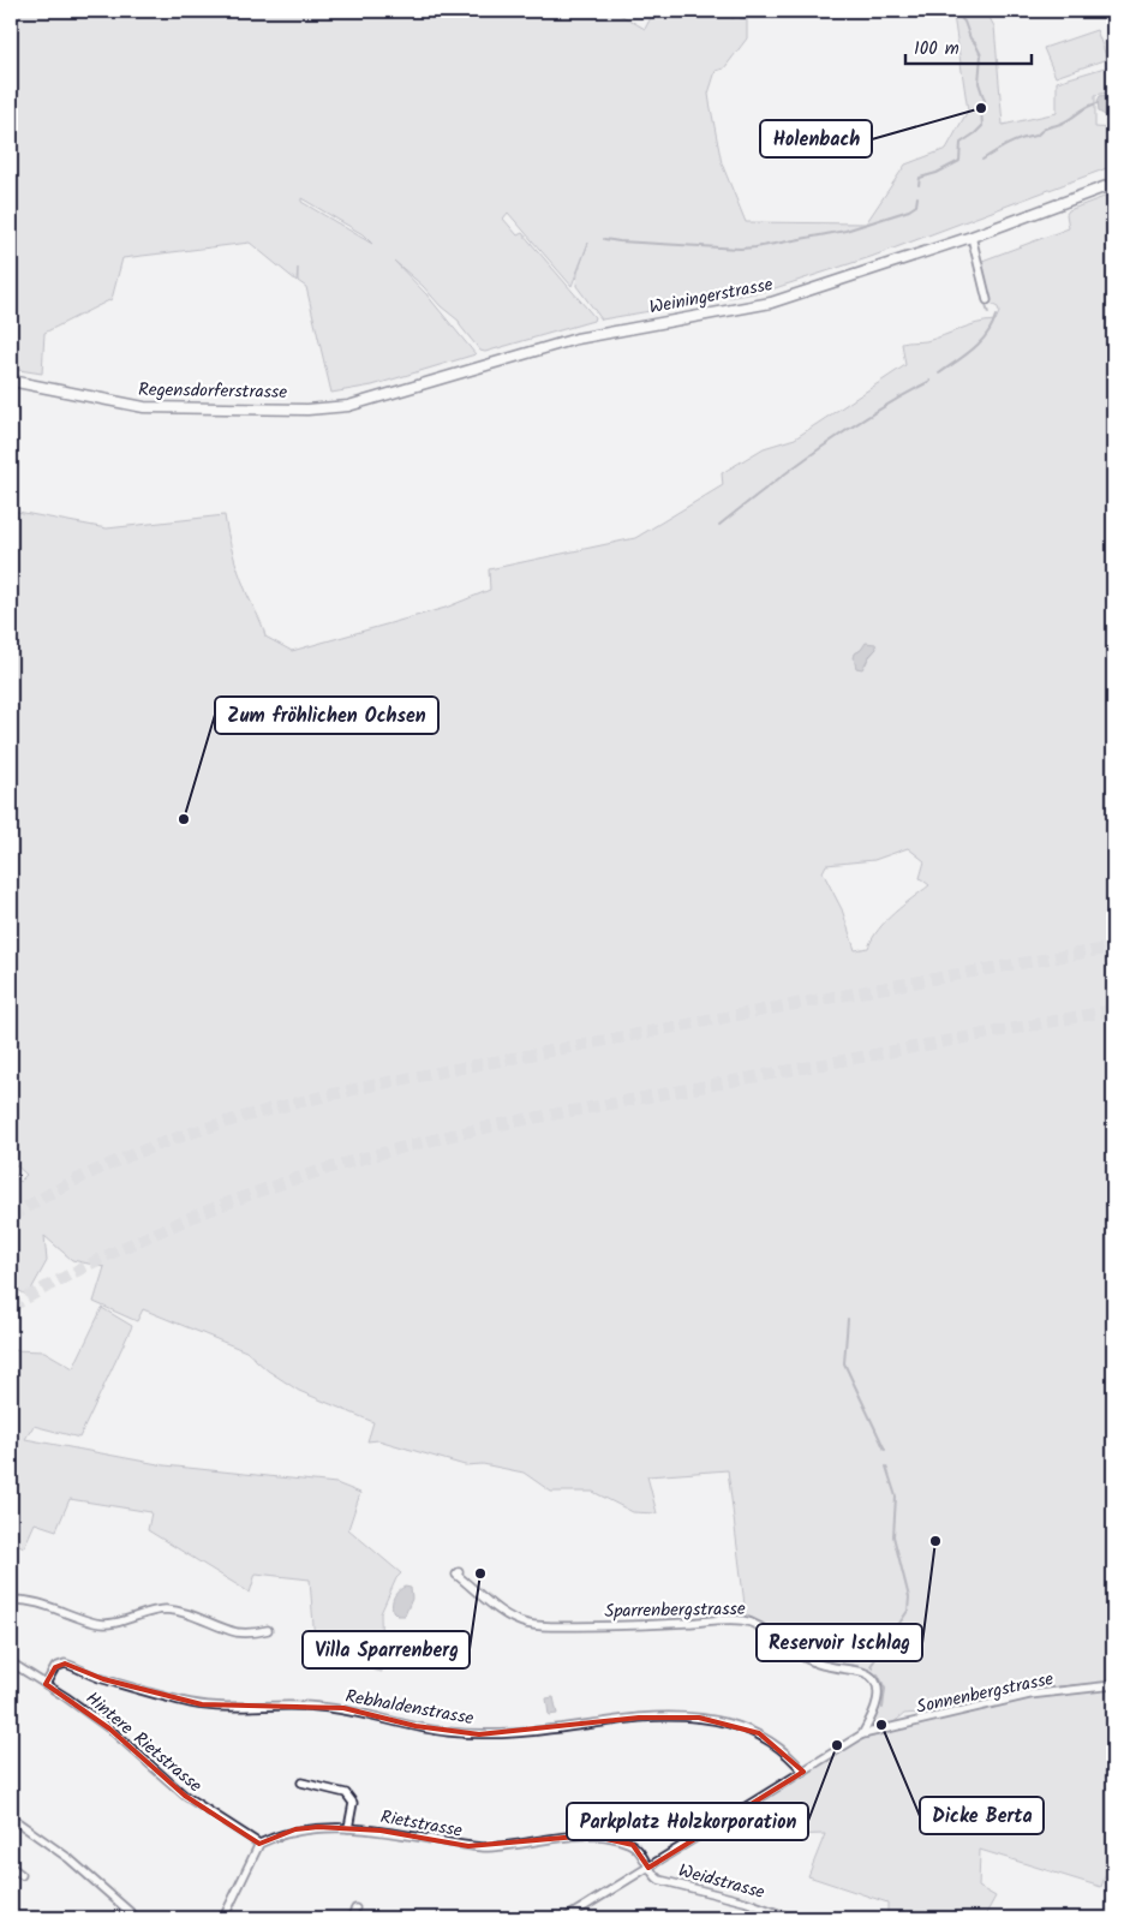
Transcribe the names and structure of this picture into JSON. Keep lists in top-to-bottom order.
{
  "streets": {
    "street": [
      "Weiningerstrasse",
      "Regensdorferstrasse",
      "Sparrenbergstrasse",
      "Sonnenbergstrasse",
      "Rebhaldenstrasse",
      "Hintere Rietstrasse",
      "Rietstrasse",
      "Weidstrasse"
    ]
  },
  "crossings": [
    ["Weiningerstrasse", "Regensdorferstrasse"],
    ["Sparrenbergstrasse", "Sonnenbergstrasse"],
    ["Rebhaldenstrasse", "Hintere Rietstrasse"],
    ["Hintere Rietstrasse", "Rietstrasse"],
    ["Rietstrasse", "Weidstrasse"]
  ],
  "places": [
    "Holenbach",
    "Zum fröhlichen Ochsen",
    "Reservoir Ischlag",
    "Villa Sparrenberg",
    "Dicke Berta",
    "Parkplatz Holzkorporation"
  ],
  "scale_bar": "100 m"
}
